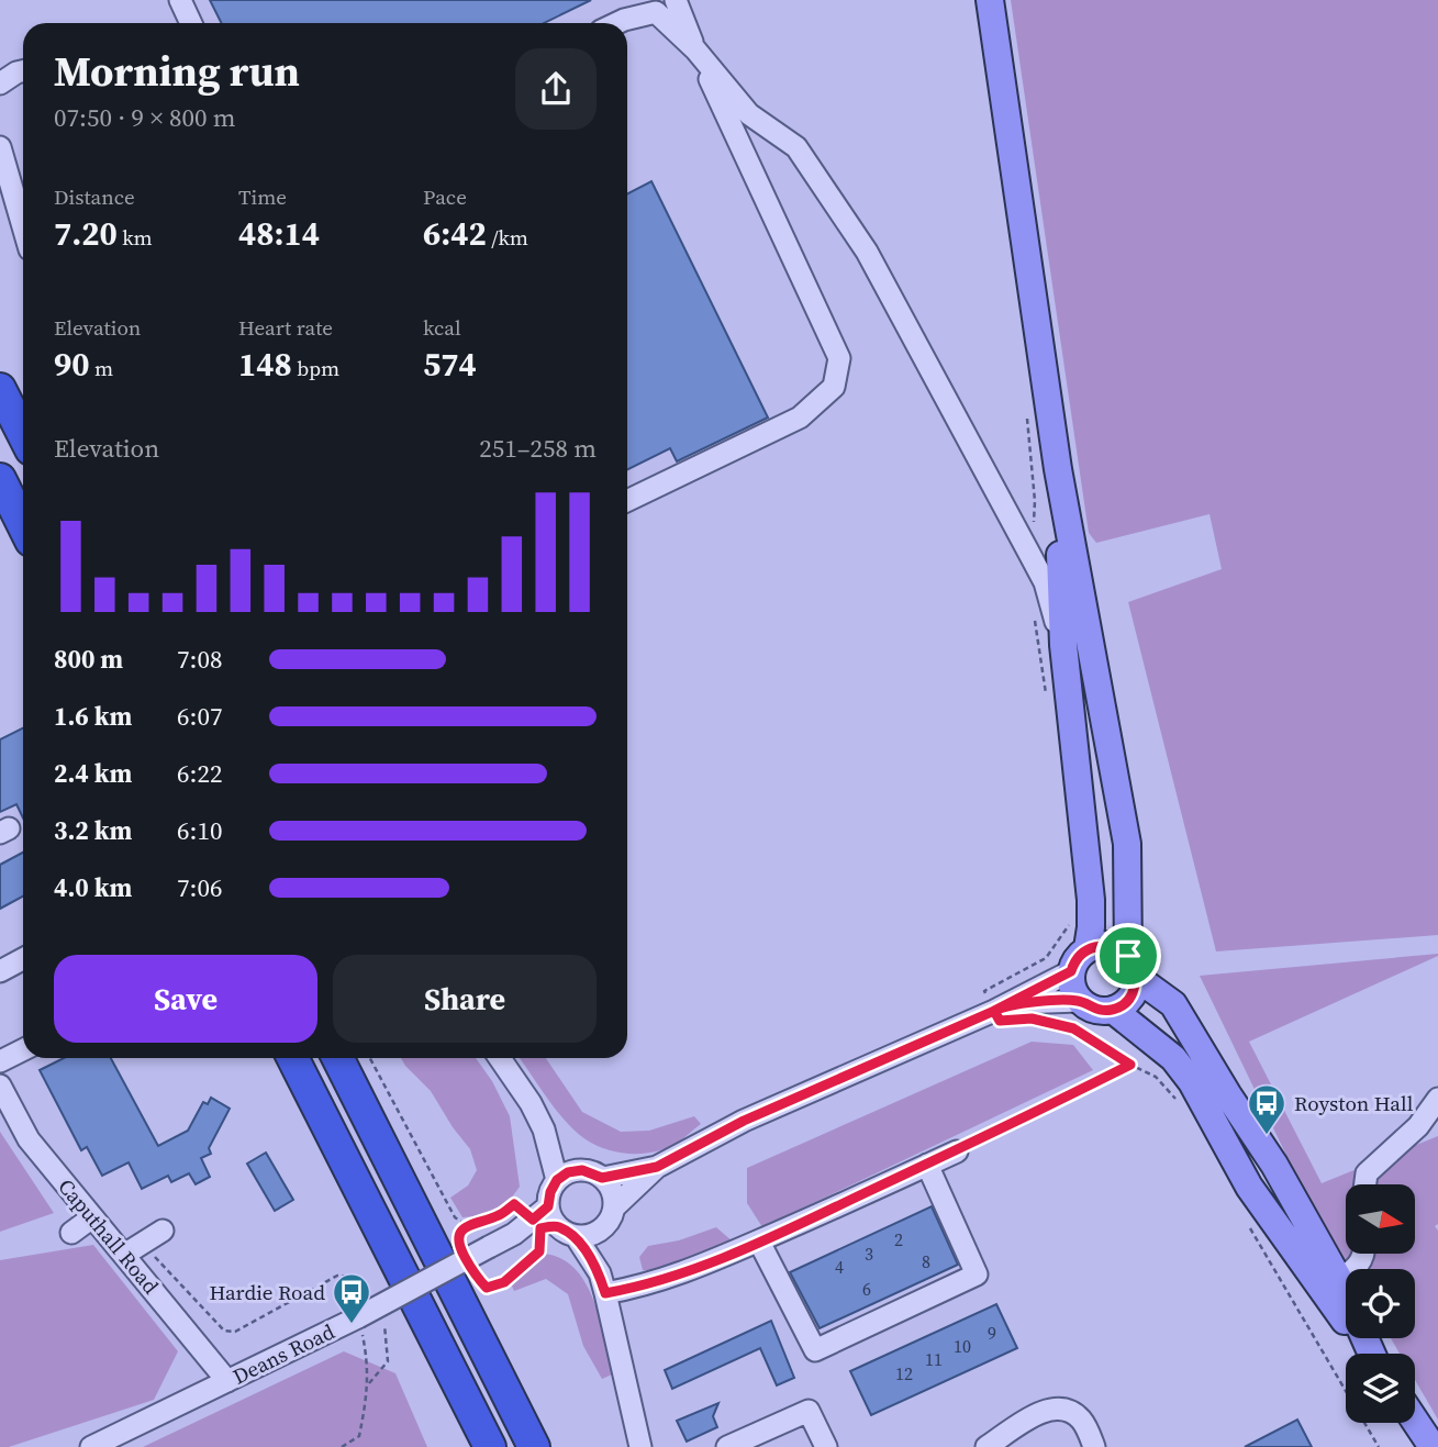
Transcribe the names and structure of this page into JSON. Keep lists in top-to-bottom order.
{
  "streets": {
    "street": ["Caputhall Road", "Deans Road"]
  },
  "crossings": [
    ["Caputhall Road", "Deans Road"]
  ],
  "places": {
    "bus stop": ["Royston Hall", "Hardie Road"]
  },
  "house_numbers": [
    "2",
    "3",
    "8",
    "4",
    "6",
    "9",
    "10",
    "11",
    "12"
  ],
  "north": "right",
  "page": {
    "heading": ["Morning run", "07:50 · 9 × 800 m"],
    "stats": [
      ["Distance", "7.20 km"],
      ["Time", "48:14"],
      ["Pace", "6:42 /km"],
      ["Elevation", "90 m"],
      ["Heart rate", "148 bpm"],
      ["kcal", "574"]
    ],
    "chart": ["Elevation", "251–258 m"],
    "list": [
      {
        "name": "800 m",
        "note": "7:08"
      },
      {
        "name": "1.6 km",
        "note": "6:07"
      },
      {
        "name": "2.4 km",
        "note": "6:22"
      },
      {
        "name": "3.2 km",
        "note": "6:10"
      },
      {
        "name": "4.0 km",
        "note": "7:06"
      }
    ],
    "buttons": ["Save", "Share"]
  }
}
